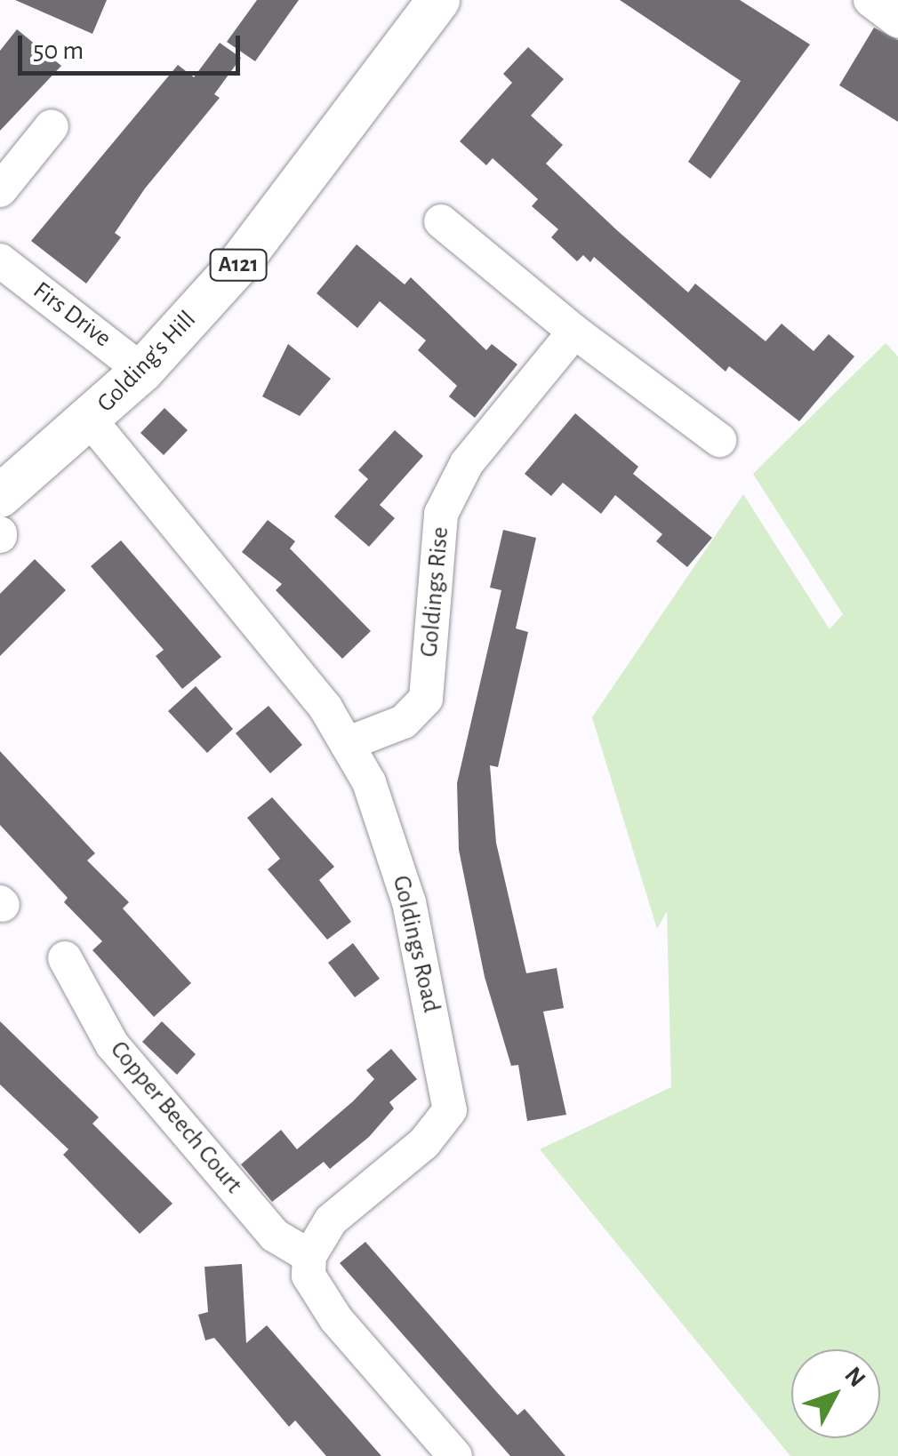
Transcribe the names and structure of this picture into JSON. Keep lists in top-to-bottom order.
{
  "streets": {
    "main road": ["A121", "Golding's Hill"],
    "street": [
      "Firs Drive",
      "Goldings Rise",
      "Goldings Road",
      "Copper Beech Court"
    ]
  },
  "crossings": [
    ["Firs Drive", "Golding's Hill"],
    ["Golding's Hill", "Goldings Road"],
    ["Goldings Rise", "Goldings Road"],
    ["Goldings Road", "Copper Beech Court"]
  ],
  "scale_bar": "50 m",
  "north": "top right"
}
